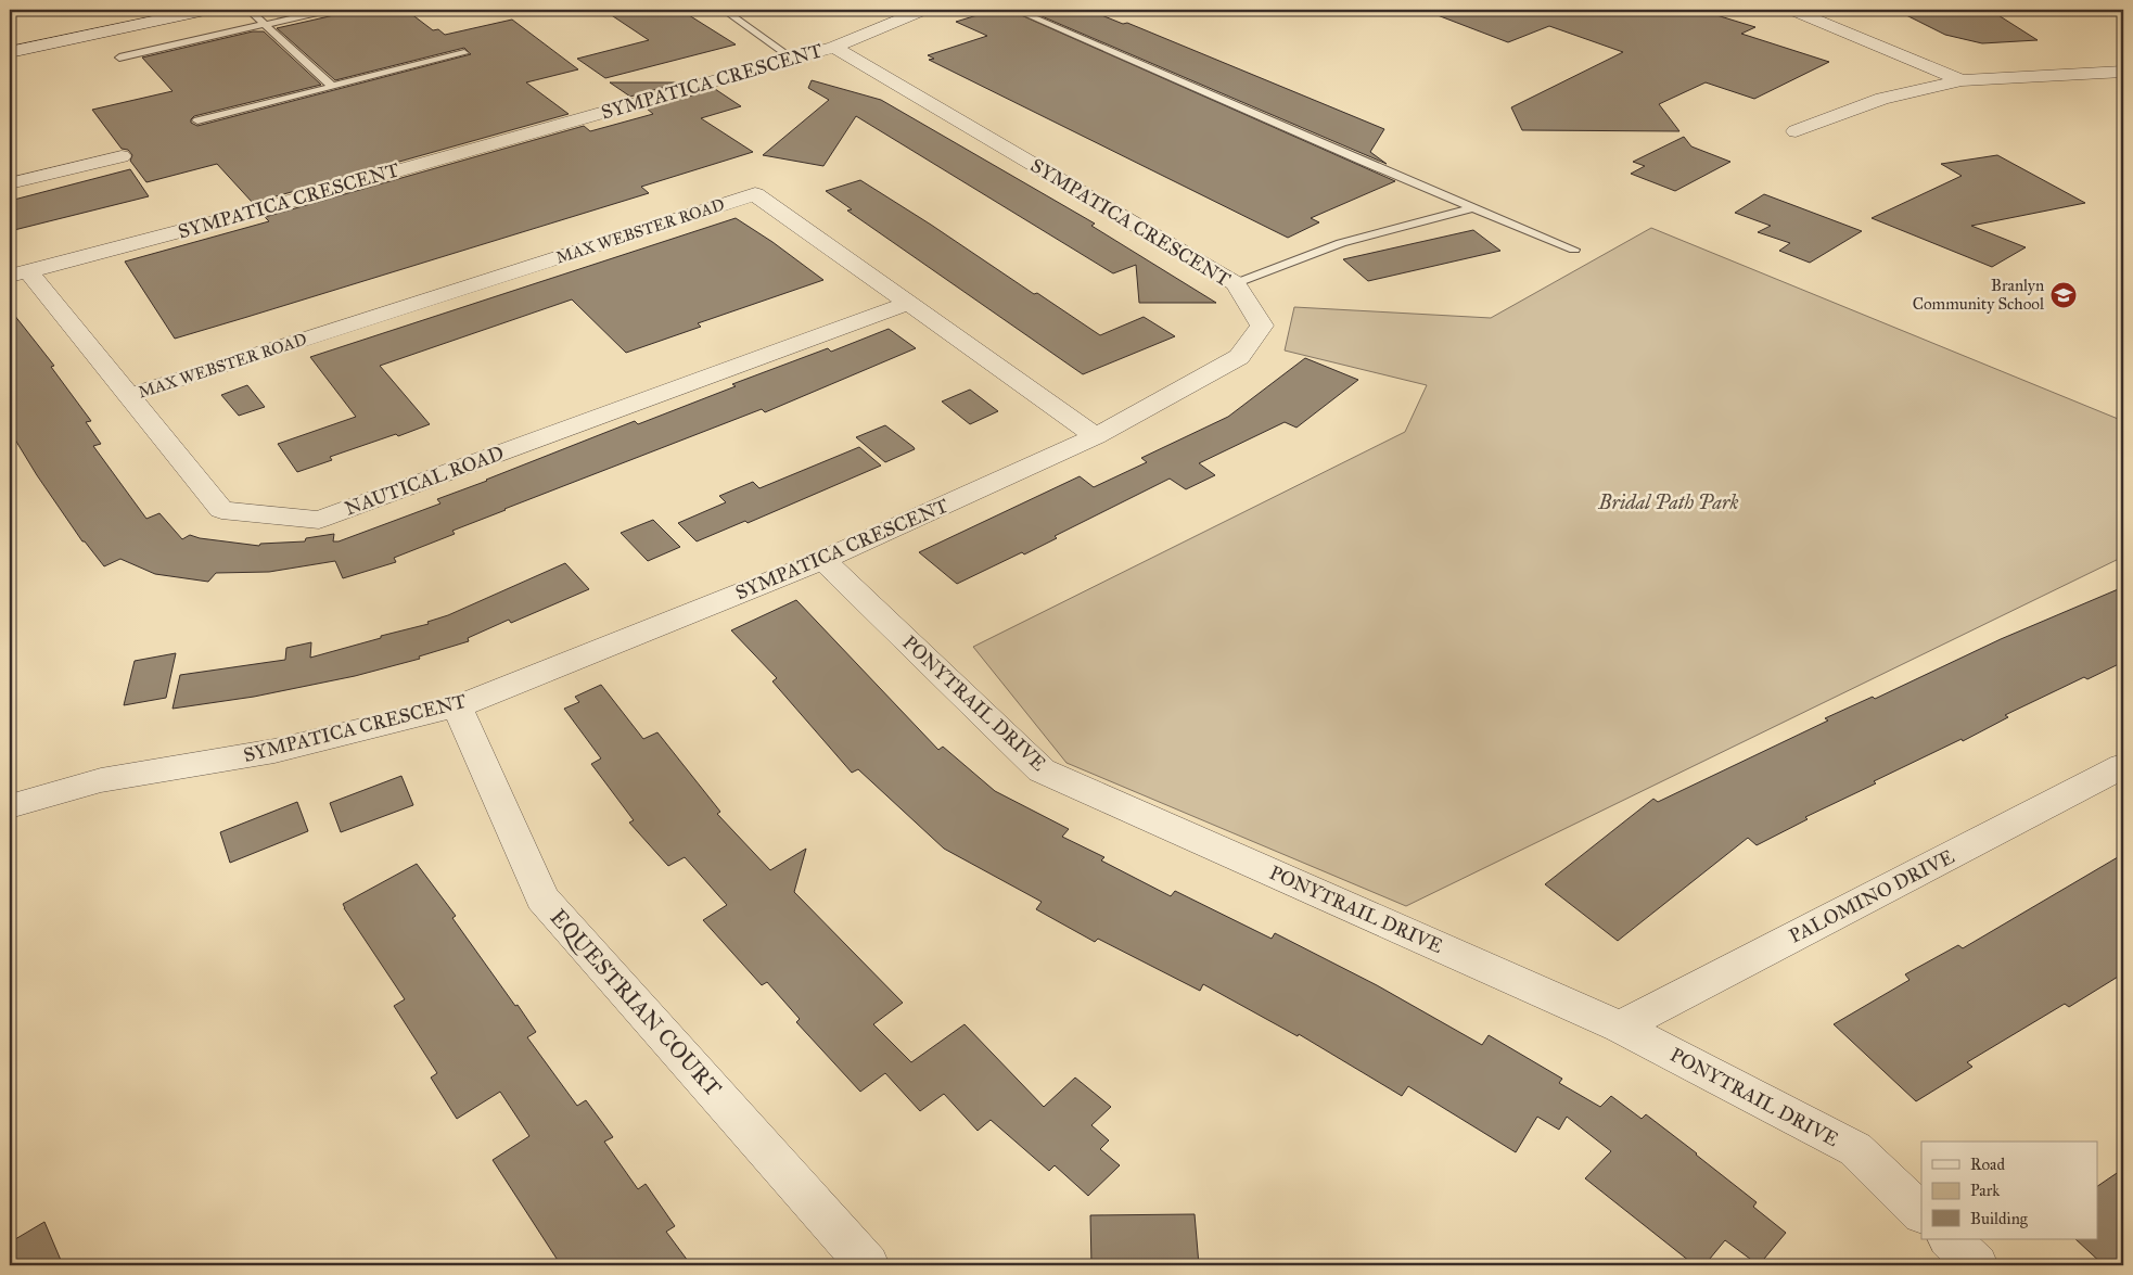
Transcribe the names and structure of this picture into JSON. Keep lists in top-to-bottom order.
{
  "streets": {
    "street": [
      "SYMPATICA CRESCENT",
      "MAX WEBSTER ROAD",
      "NAUTICAL ROAD",
      "PONYTRAIL DRIVE",
      "PALOMINO DRIVE",
      "EQUESTRIAN COURT"
    ]
  },
  "crossings": [
    ["SYMPATICA CRESCENT", "MAX WEBSTER ROAD"],
    ["SYMPATICA CRESCENT", "NAUTICAL ROAD"],
    ["SYMPATICA CRESCENT", "PONYTRAIL DRIVE"],
    ["SYMPATICA CRESCENT", "EQUESTRIAN COURT"],
    ["MAX WEBSTER ROAD", "NAUTICAL ROAD"],
    ["PONYTRAIL DRIVE", "PALOMINO DRIVE"]
  ],
  "parks": ["Bridal Path Park"],
  "places": {
    "school or university": ["Branlyn Community School"]
  },
  "legend": ["Road", "Park", "Building"]
}
